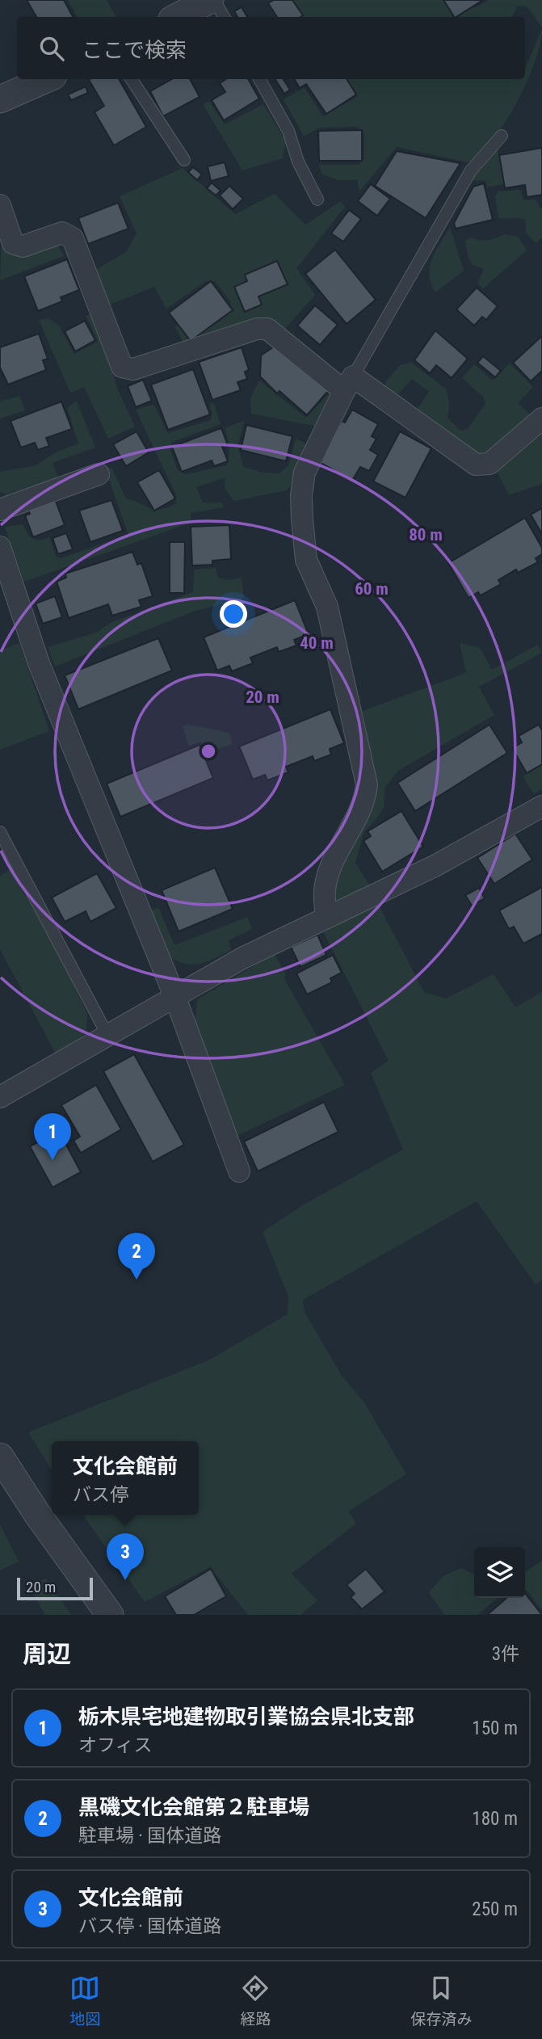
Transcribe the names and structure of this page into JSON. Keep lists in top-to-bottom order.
{
  "scale_bar": "20 m",
  "page": {
    "search": "ここで検索",
    "pins": ["1", "2", "3"],
    "popup": ["文化会館前", "バス停"],
    "scale": "20 m",
    "heading": ["周辺", "3件"],
    "list": [
      {
        "mark": "1",
        "name": "栃木県宅地建物取引業協会県北支部",
        "note": "オフィス",
        "value": "150 m"
      },
      {
        "mark": "2",
        "name": "黒磯文化会館第２駐車場",
        "note": "駐車場 · 国体道路",
        "value": "180 m"
      },
      {
        "mark": "3",
        "name": "文化会館前",
        "note": "バス停 · 国体道路",
        "value": "250 m"
      }
    ],
    "nav": ["地図", "経路", "保存済み"]
  },
  "rings": [
    "80 m",
    "60 m",
    "40 m",
    "20 m"
  ]
}
